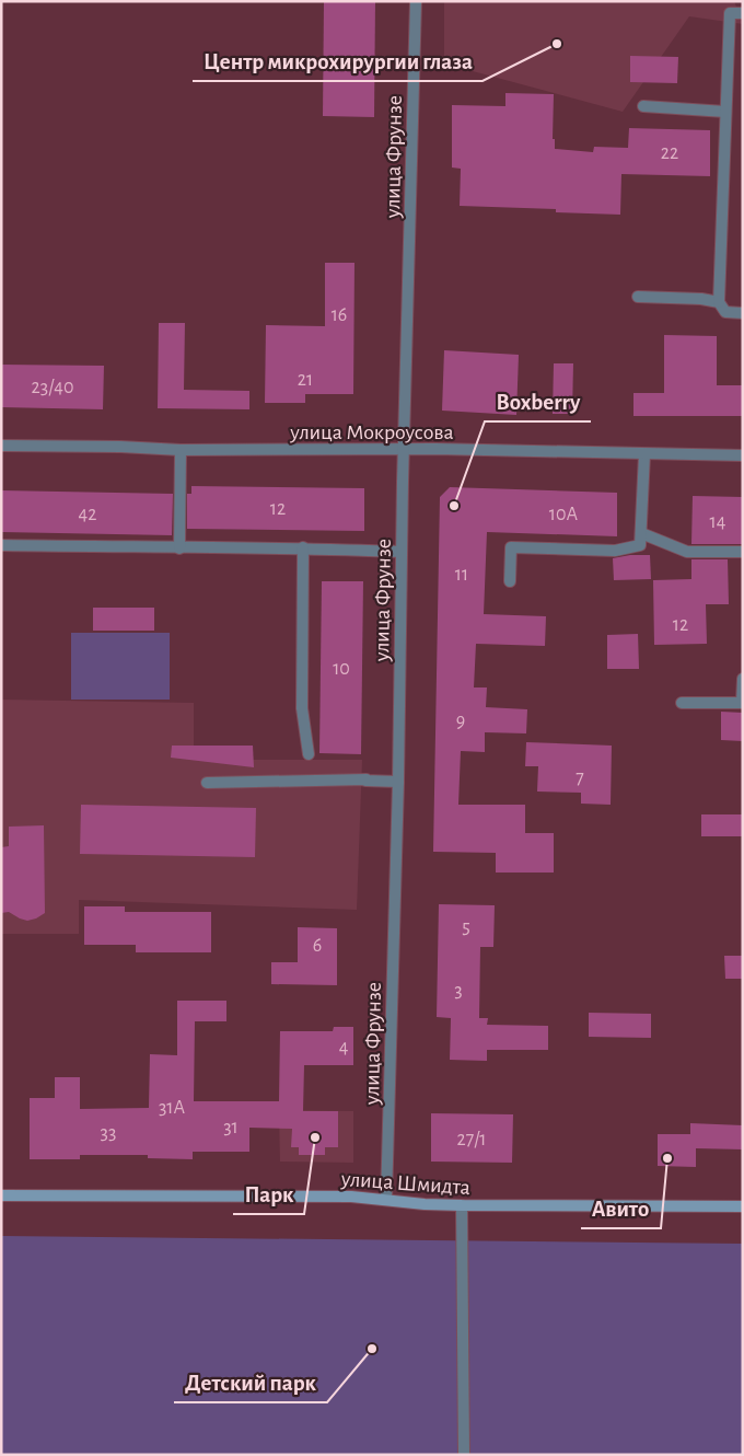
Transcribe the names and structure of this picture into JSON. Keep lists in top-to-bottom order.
{
  "streets": {
    "main road": ["улица Шмидта"],
    "street": ["улица Фрунзе", "улица Мокроусова"]
  },
  "crossings": [
    ["улица Фрунзе", "улица Мокроусова"],
    ["улица Фрунзе", "улица Шмидта"]
  ],
  "places": [
    "Центр микрохирургии глаза",
    "Boxberry",
    "Парк",
    "Авито",
    "Детский парк"
  ],
  "house_numbers": [
    "22",
    "16",
    "21",
    "23/40",
    "12",
    "42",
    "10А",
    "14",
    "11",
    "12",
    "10",
    "9",
    "7",
    "5",
    "6",
    "3",
    "4",
    "31А",
    "31",
    "33",
    "27/1"
  ]
}
